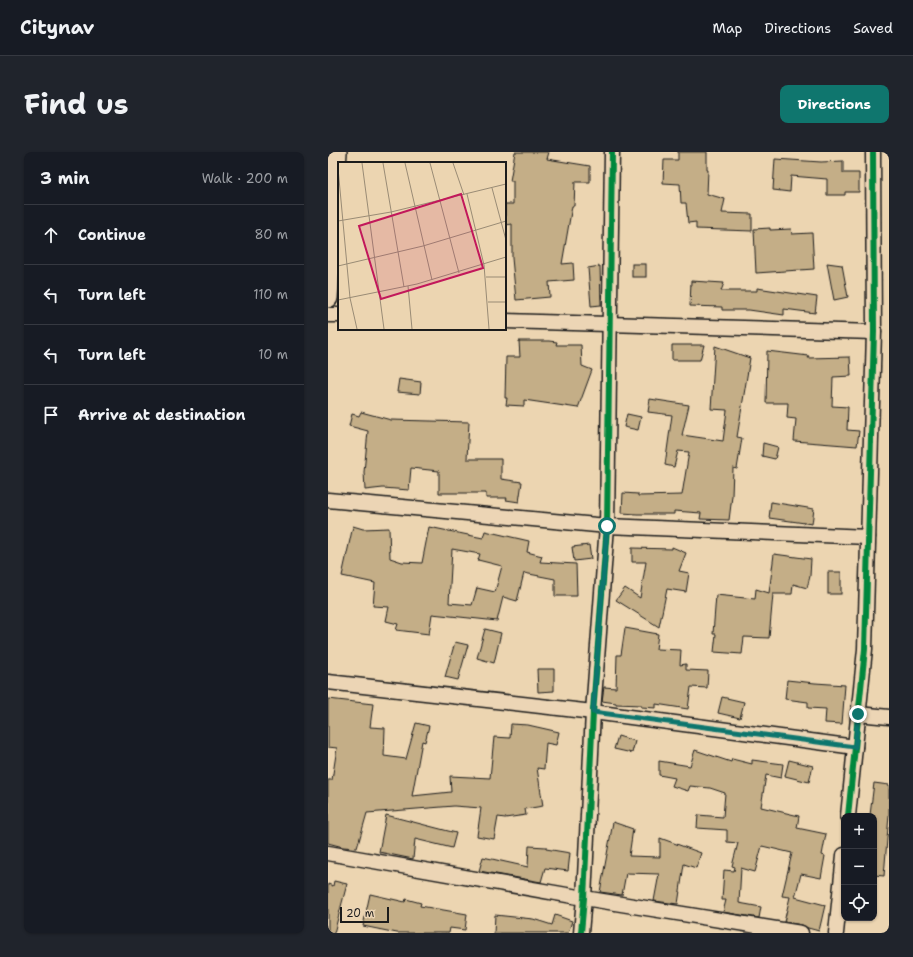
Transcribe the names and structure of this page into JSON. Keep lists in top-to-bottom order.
{
  "scale_bar": "20 m",
  "page": {
    "header": "Citynav",
    "nav": ["Map", "Directions", "Saved"],
    "title": "Find us",
    "buttons": "Directions",
    "heading": ["3 min", "Walk · 200 m"],
    "list": [
      ["Continue", "80 m"],
      ["Turn left", "110 m"],
      ["Turn left", "10 m"],
      "Arrive at destination"
    ],
    "map_buttons": ["+", "−"],
    "scale": "20 m"
  }
}
